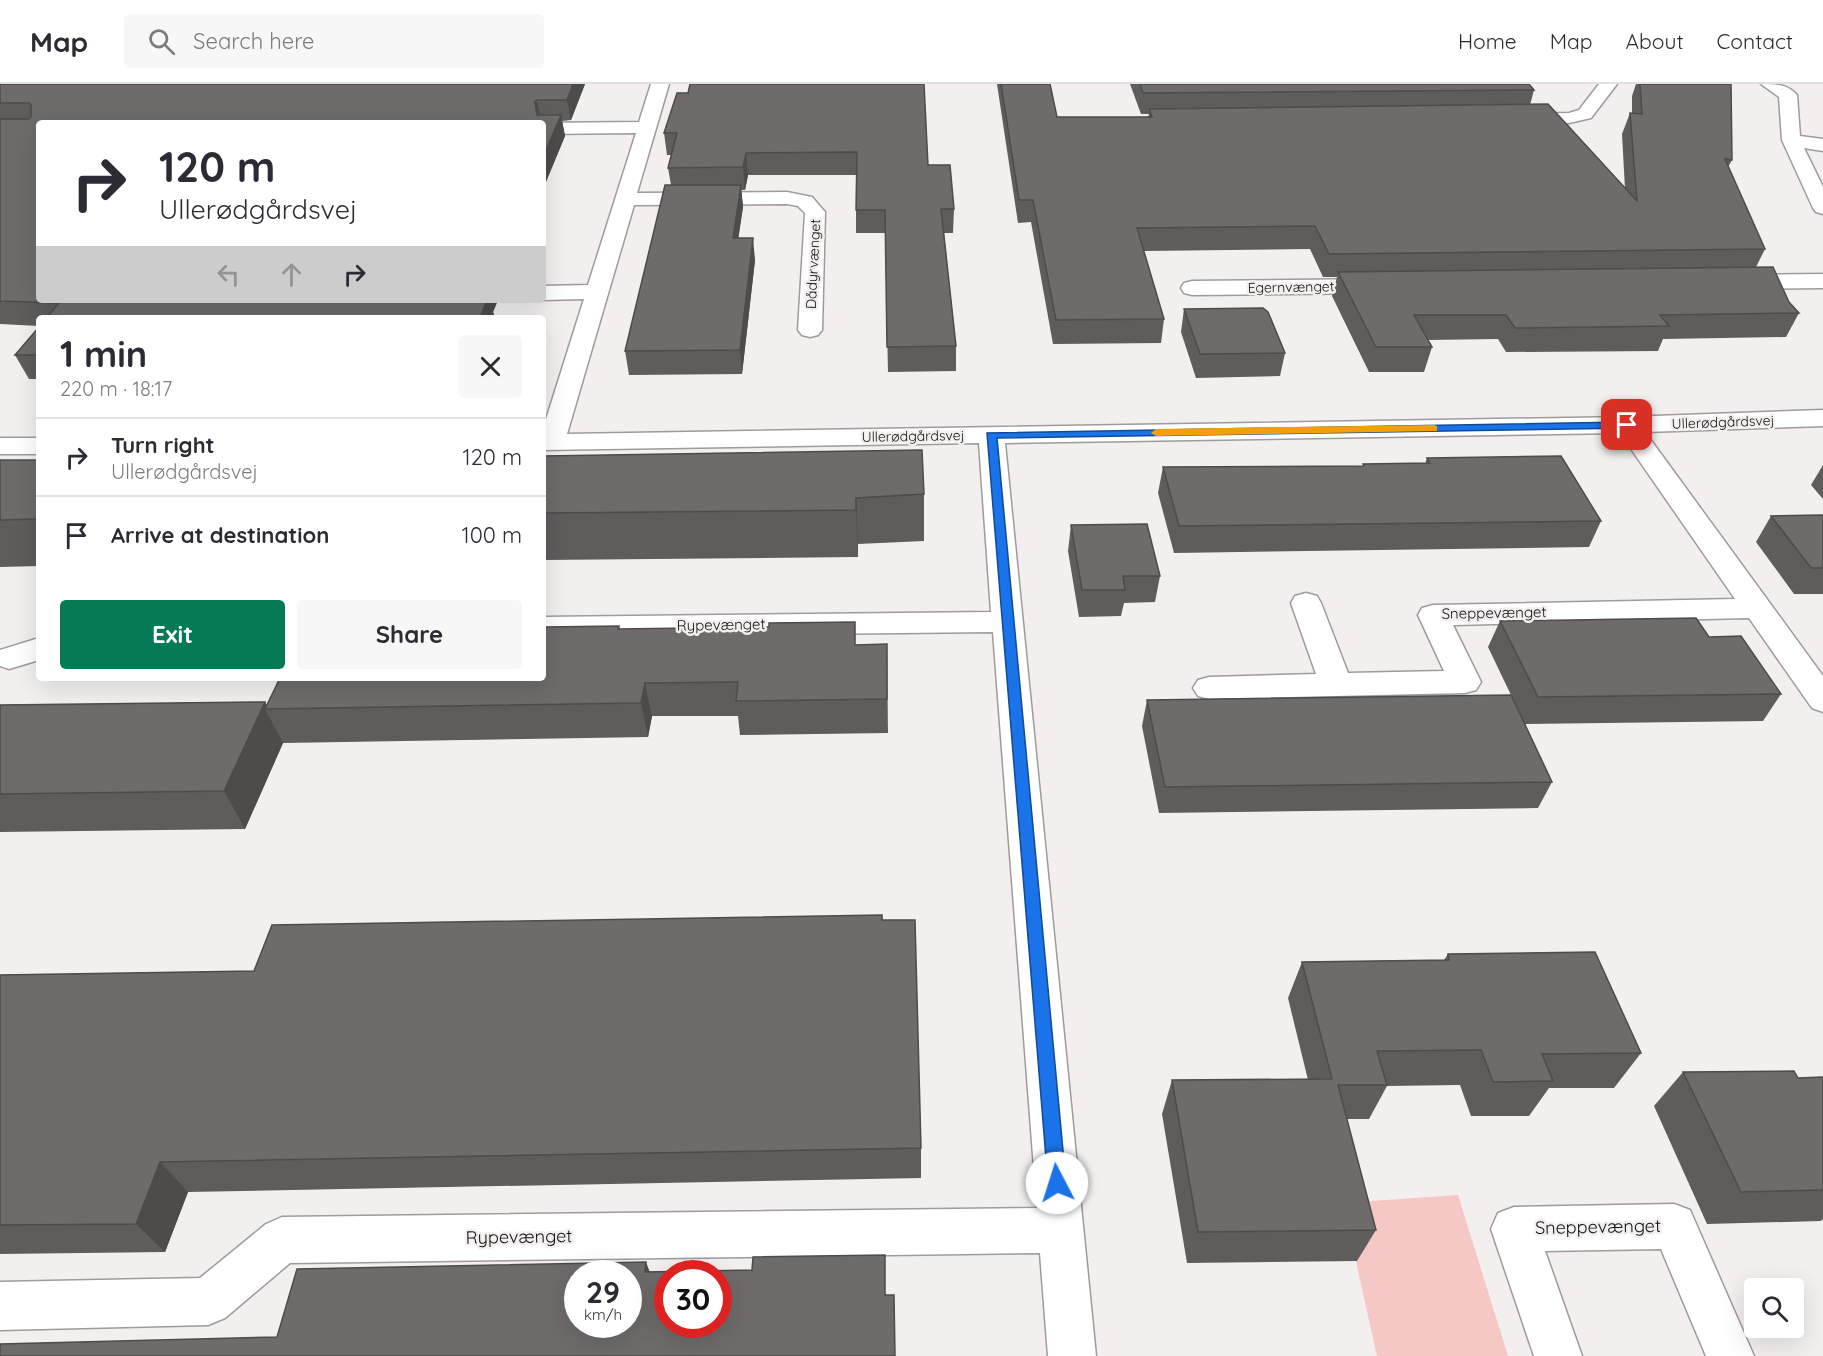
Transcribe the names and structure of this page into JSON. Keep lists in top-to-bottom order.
{
  "streets": {
    "street": [
      "Dådyrvænget",
      "Egernvænget",
      "Ullerødgårdsvej",
      "Sneppevænget",
      "Rypevænget"
    ]
  },
  "page": {
    "header": "Map",
    "search": "Search here",
    "nav": [
      "Home",
      "Map",
      "About",
      "Contact"
    ],
    "turn": ["120 m", "Ullerødgårdsvej"],
    "heading": ["1 min", "220 m · 18:17"],
    "list": [
      {
        "name": "Turn right",
        "note": "Ullerødgårdsvej",
        "value": "120 m"
      },
      {
        "name": "Arrive at destination",
        "value": "100 m"
      }
    ],
    "buttons": ["Exit", "Share"],
    "speed": "29 km/h",
    "limit": "30"
  }
}
